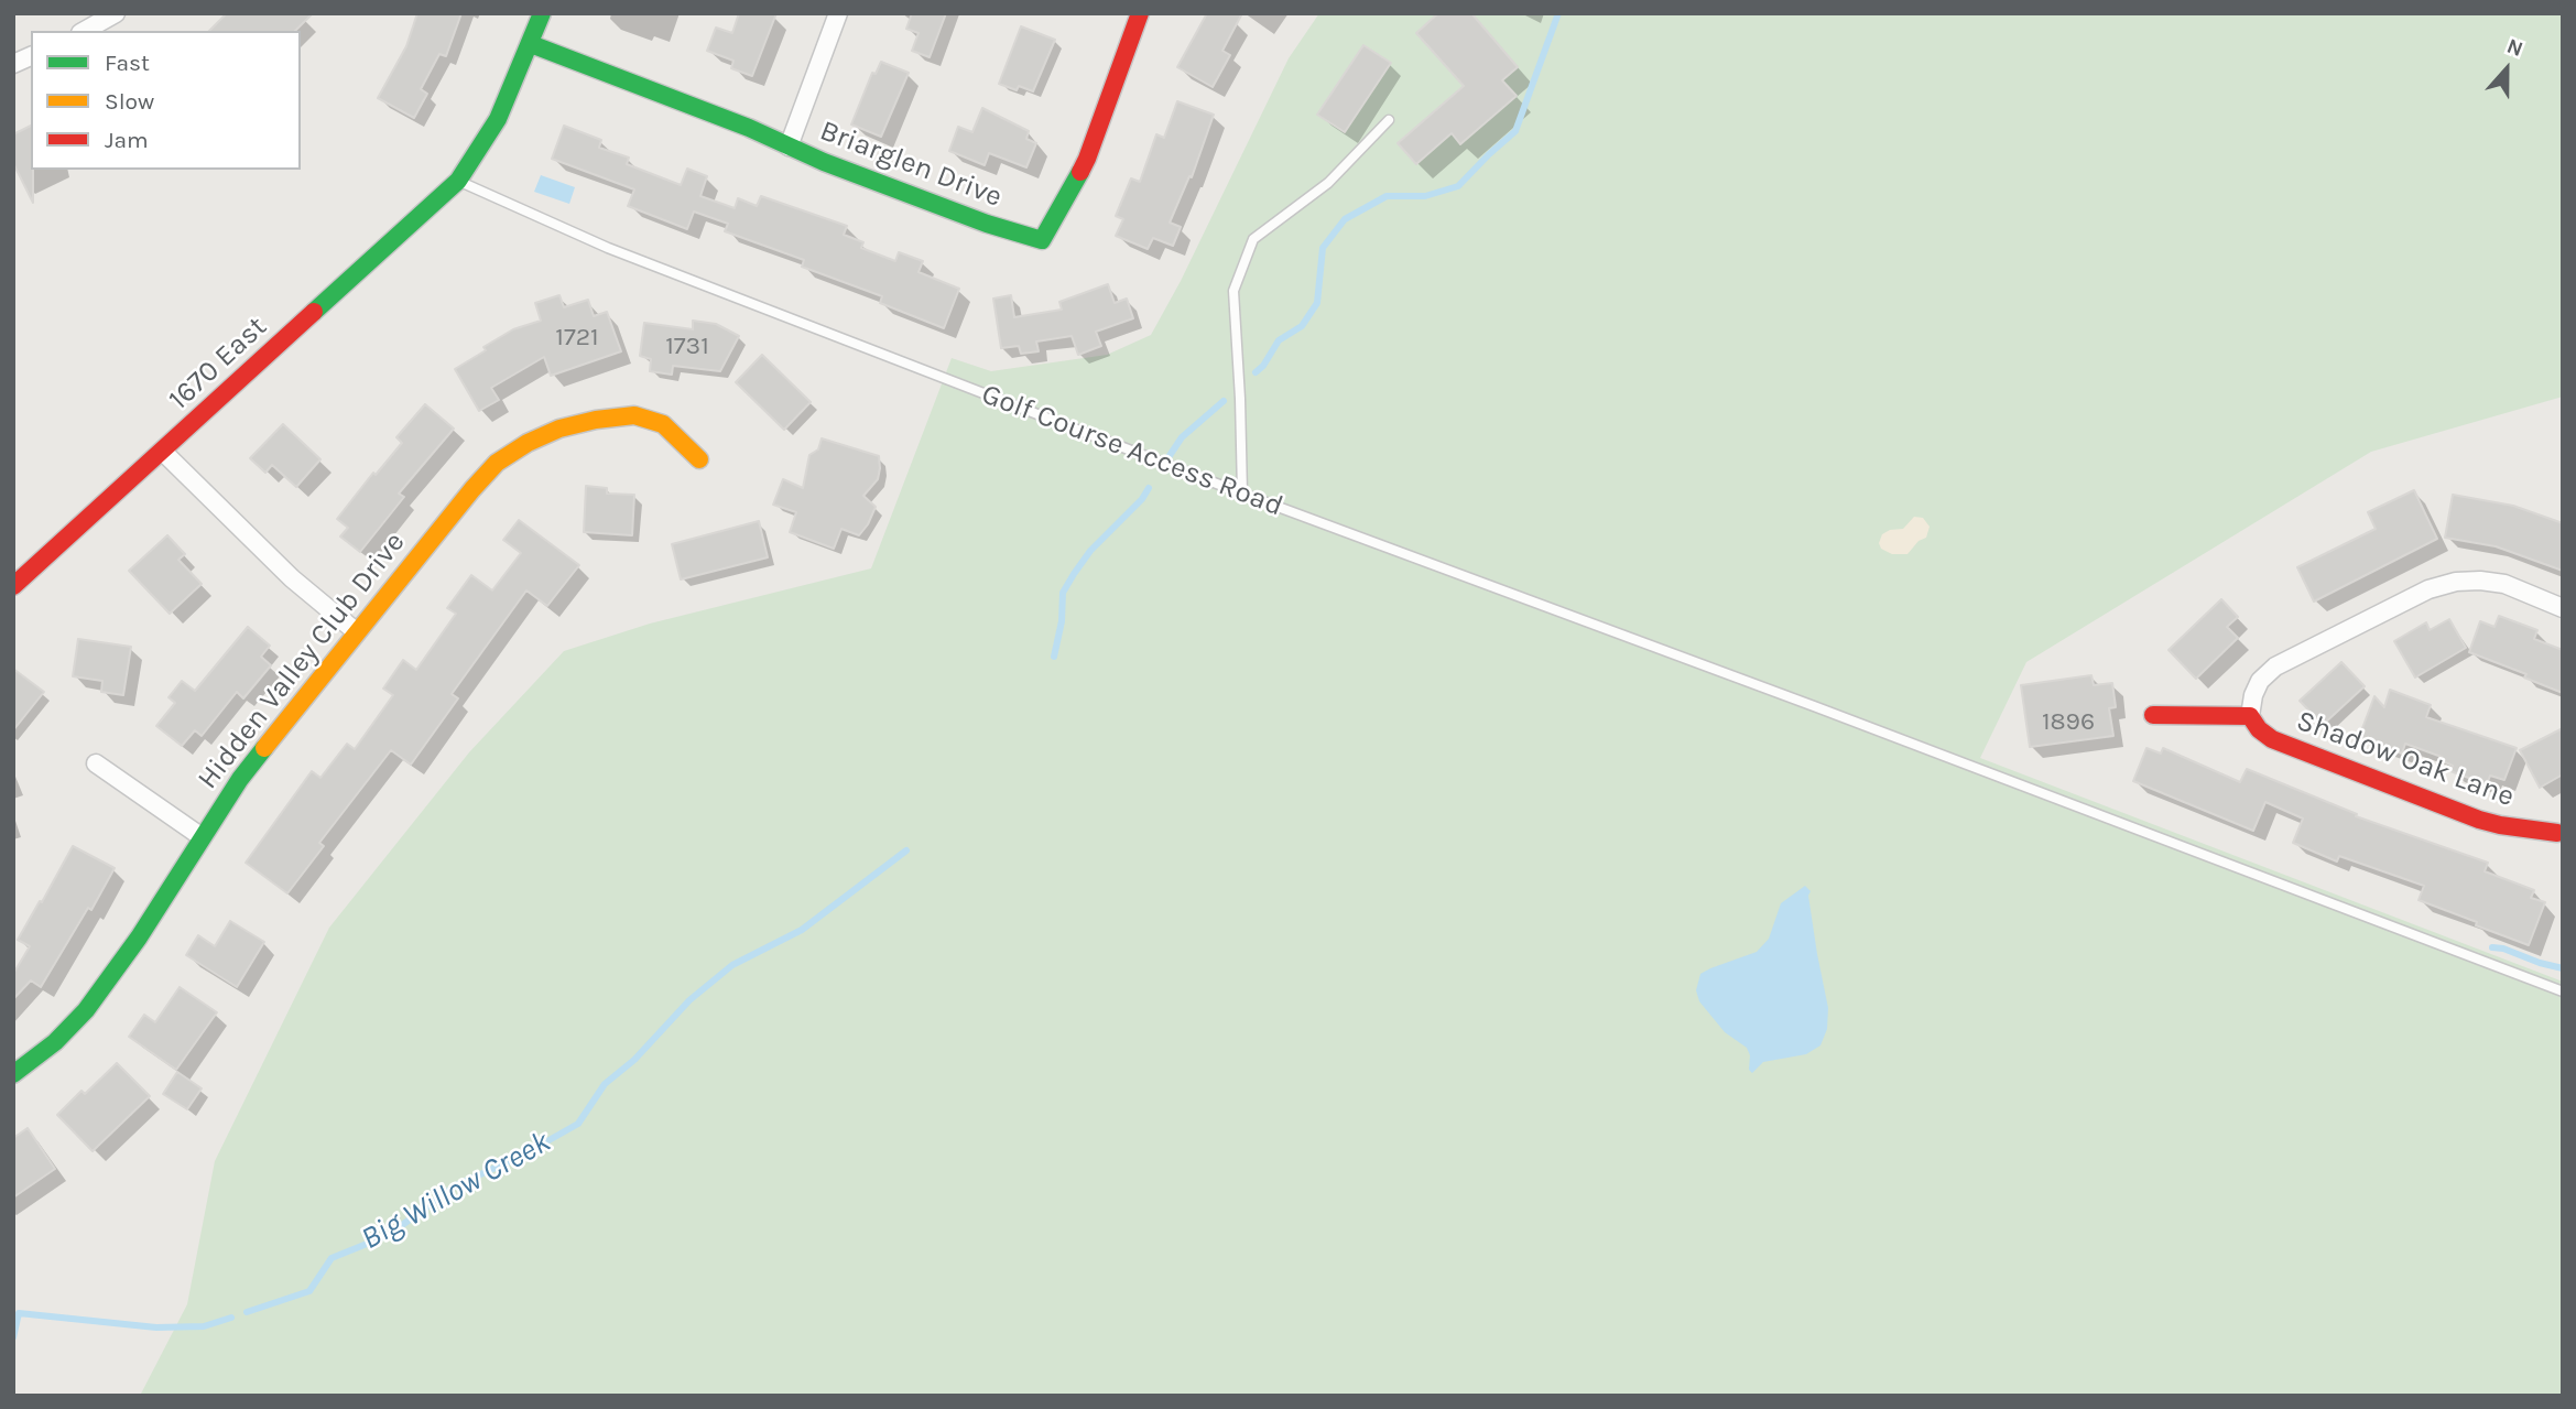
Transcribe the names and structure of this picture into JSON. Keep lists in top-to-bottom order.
{
  "streets": {
    "street": [
      "Briarglen Drive",
      "1670 East",
      "Hidden Valley Club Drive",
      "Shadow Oak Lane"
    ],
    "lane": ["Golf Course Access Road"]
  },
  "crossings": [
    ["Briarglen Drive", "1670 East"],
    ["1670 East", "Golf Course Access Road"]
  ],
  "water": ["Big Willow Creek"],
  "house_numbers": ["1721", "1731", "1896"],
  "legend": ["Fast", "Slow", "Jam"],
  "north": "top"
}
